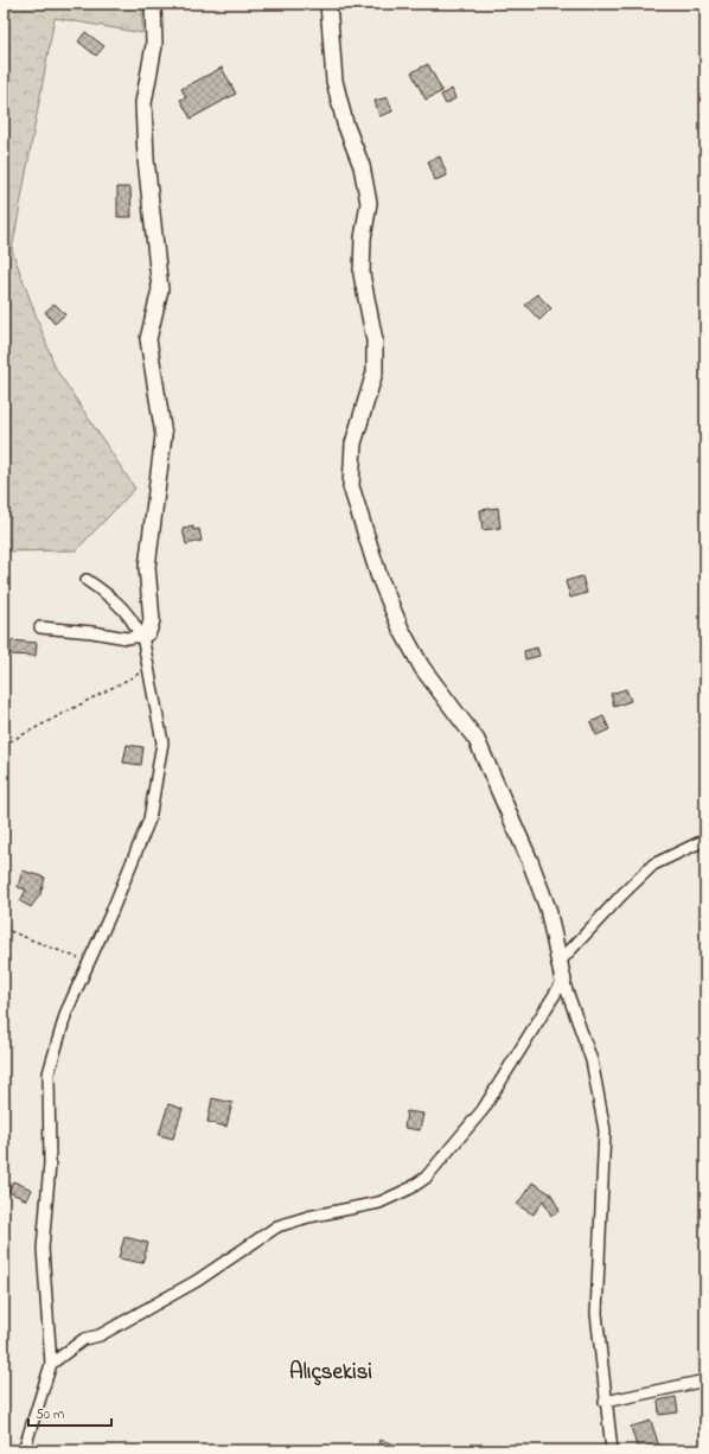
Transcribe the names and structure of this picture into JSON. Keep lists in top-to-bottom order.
{
  "districts": ["Alıçsekisi"],
  "scale_bar": "50 m"
}
